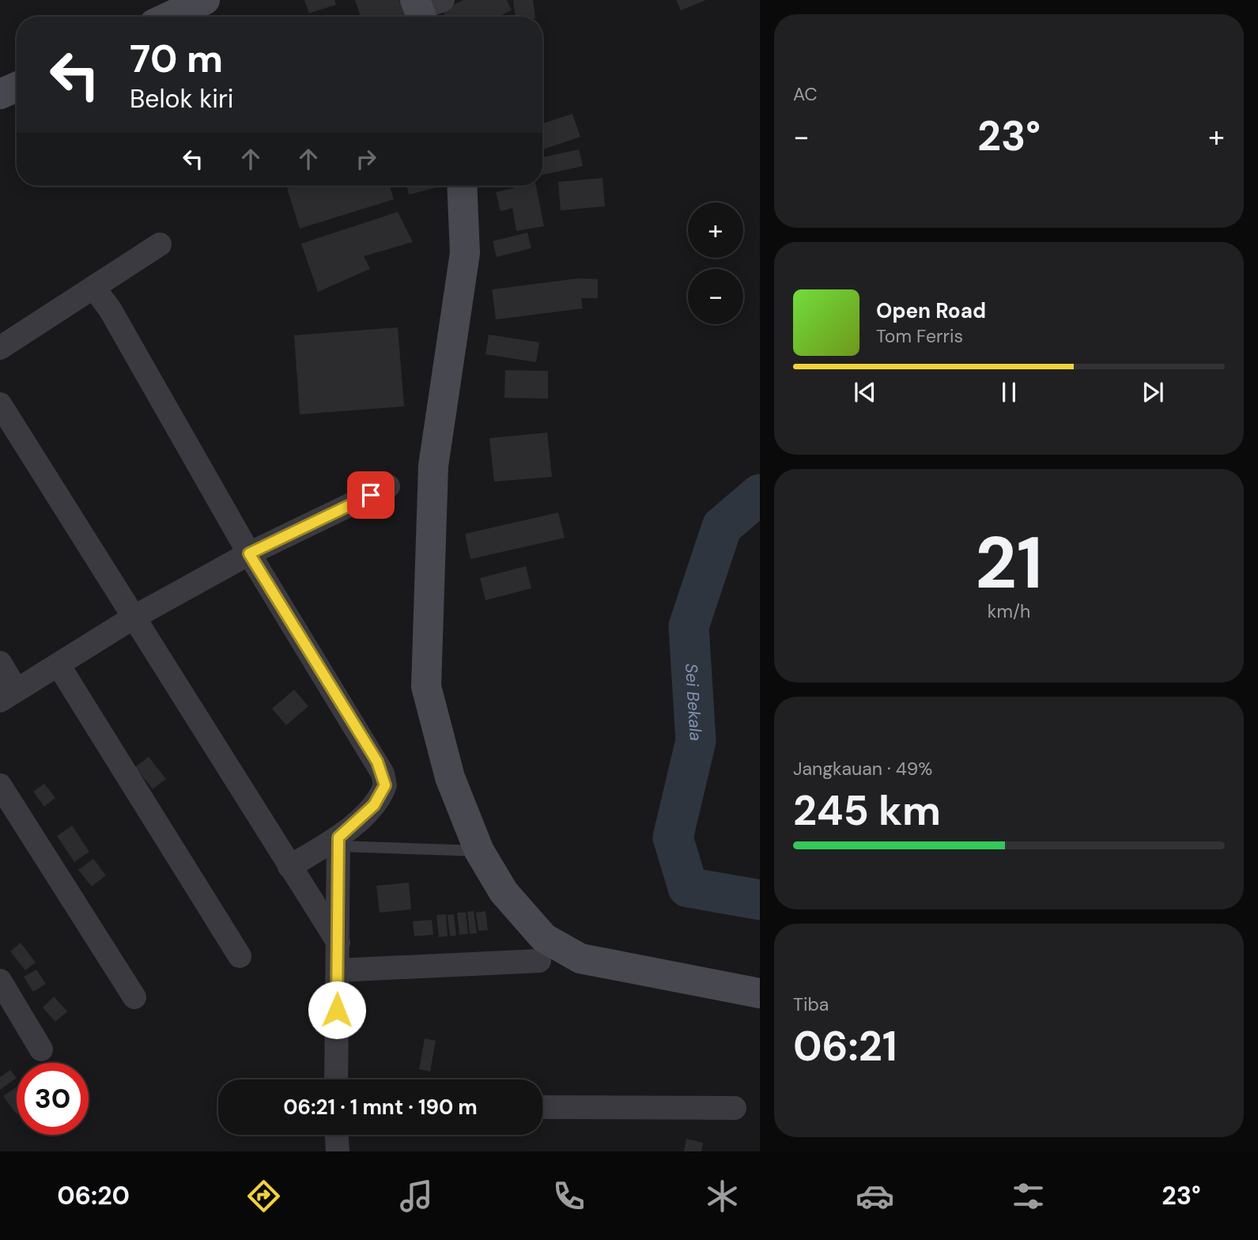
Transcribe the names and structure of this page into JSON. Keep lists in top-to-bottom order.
{
  "water": ["Sei Bekala"],
  "page": {
    "tile": [
      "AC",
      ["21", "km/h"],
      ["Jangkauan · 49%", "245 km"],
      ["Tiba", "06:21"]
    ],
    "turn": ["70 m", "Belok kiri"],
    "heat": ["−", "23°", "+"],
    "map_buttons": ["+", "−"],
    "song": ["Open Road", "Tom Ferris"],
    "limit": "30",
    "trip": "06:21 · 1 mnt · 190 m",
    "tabs": ["06:20", "23°"]
  }
}
